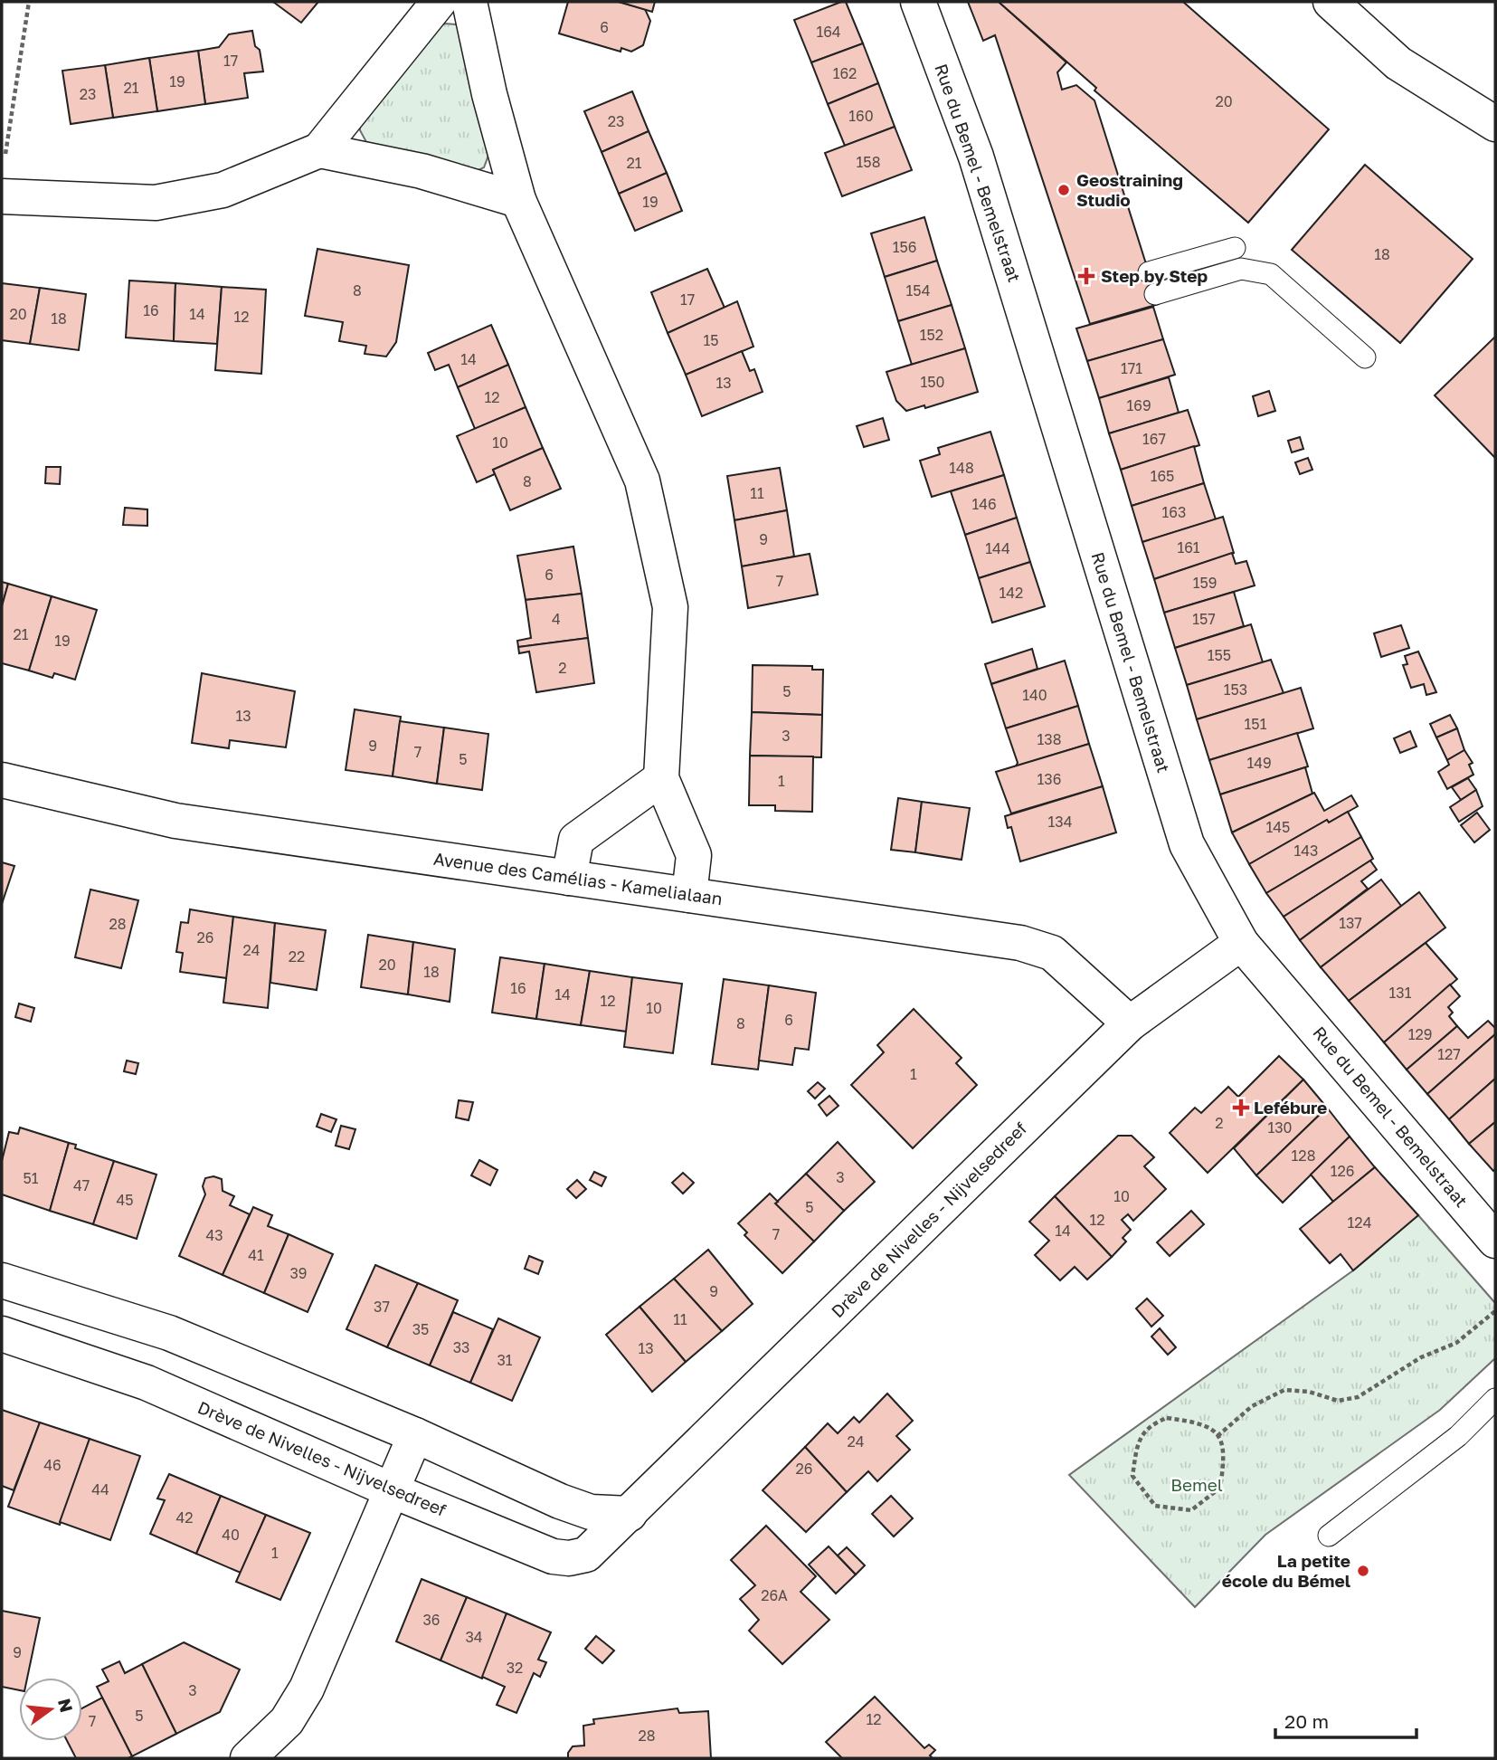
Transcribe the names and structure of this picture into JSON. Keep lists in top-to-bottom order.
{
  "streets": {
    "street": ["Rue du Bemel - Bemelstraat", "Avenue des Camélias - Kamelialaan", "Drève de Nivelles - Nijvelsedreef"]
  },
  "crossings": [
    ["Rue du Bemel - Bemelstraat", "Drève de Nivelles - Nijvelsedreef"],
    ["Avenue des Camélias - Kamelialaan", "Drève de Nivelles - Nijvelsedreef"]
  ],
  "parks": ["Bemel"],
  "places": {
    "other": ["Geostraining Studio", "La petite école du Bémel"],
    "health": ["Step by Step", "Lefébure"]
  },
  "house_numbers": [
    "6",
    "164",
    "17",
    "162",
    "19",
    "21",
    "23",
    "20",
    "160",
    "23",
    "158",
    "21",
    "19",
    "156",
    "18",
    "8",
    "154",
    "17",
    "16",
    "20",
    "14",
    "12",
    "18",
    "152",
    "15",
    "14",
    "171",
    "150",
    "13",
    "12",
    "169",
    "167",
    "10",
    "148",
    "165",
    "8",
    "11",
    "146",
    "163",
    "9",
    "161",
    "144",
    "6",
    "7",
    "159",
    "142",
    "4",
    "157",
    "21",
    "19",
    "155",
    "2",
    "153",
    "5",
    "140",
    "13",
    "151",
    "3",
    "138",
    "9",
    "7",
    "5",
    "149",
    "136",
    "1",
    "134",
    "145",
    "143",
    "137",
    "28",
    "26",
    "24",
    "22",
    "20",
    "18",
    "16",
    "131",
    "14",
    "12",
    "10",
    "6",
    "8",
    "129",
    "127",
    "1",
    "2",
    "130",
    "128",
    "126",
    "3",
    "51",
    "47",
    "10",
    "45",
    "5",
    "12",
    "124",
    "14",
    "7",
    "43",
    "41",
    "39",
    "9",
    "37",
    "11",
    "35",
    "33",
    "13",
    "31",
    "24",
    "46",
    "26",
    "44",
    "42",
    "40",
    "1",
    "26A",
    "36",
    "34",
    "9",
    "32",
    "3",
    "5",
    "12",
    "7",
    "28"
  ],
  "scale_bar": "20 m",
  "north": "right"
}
